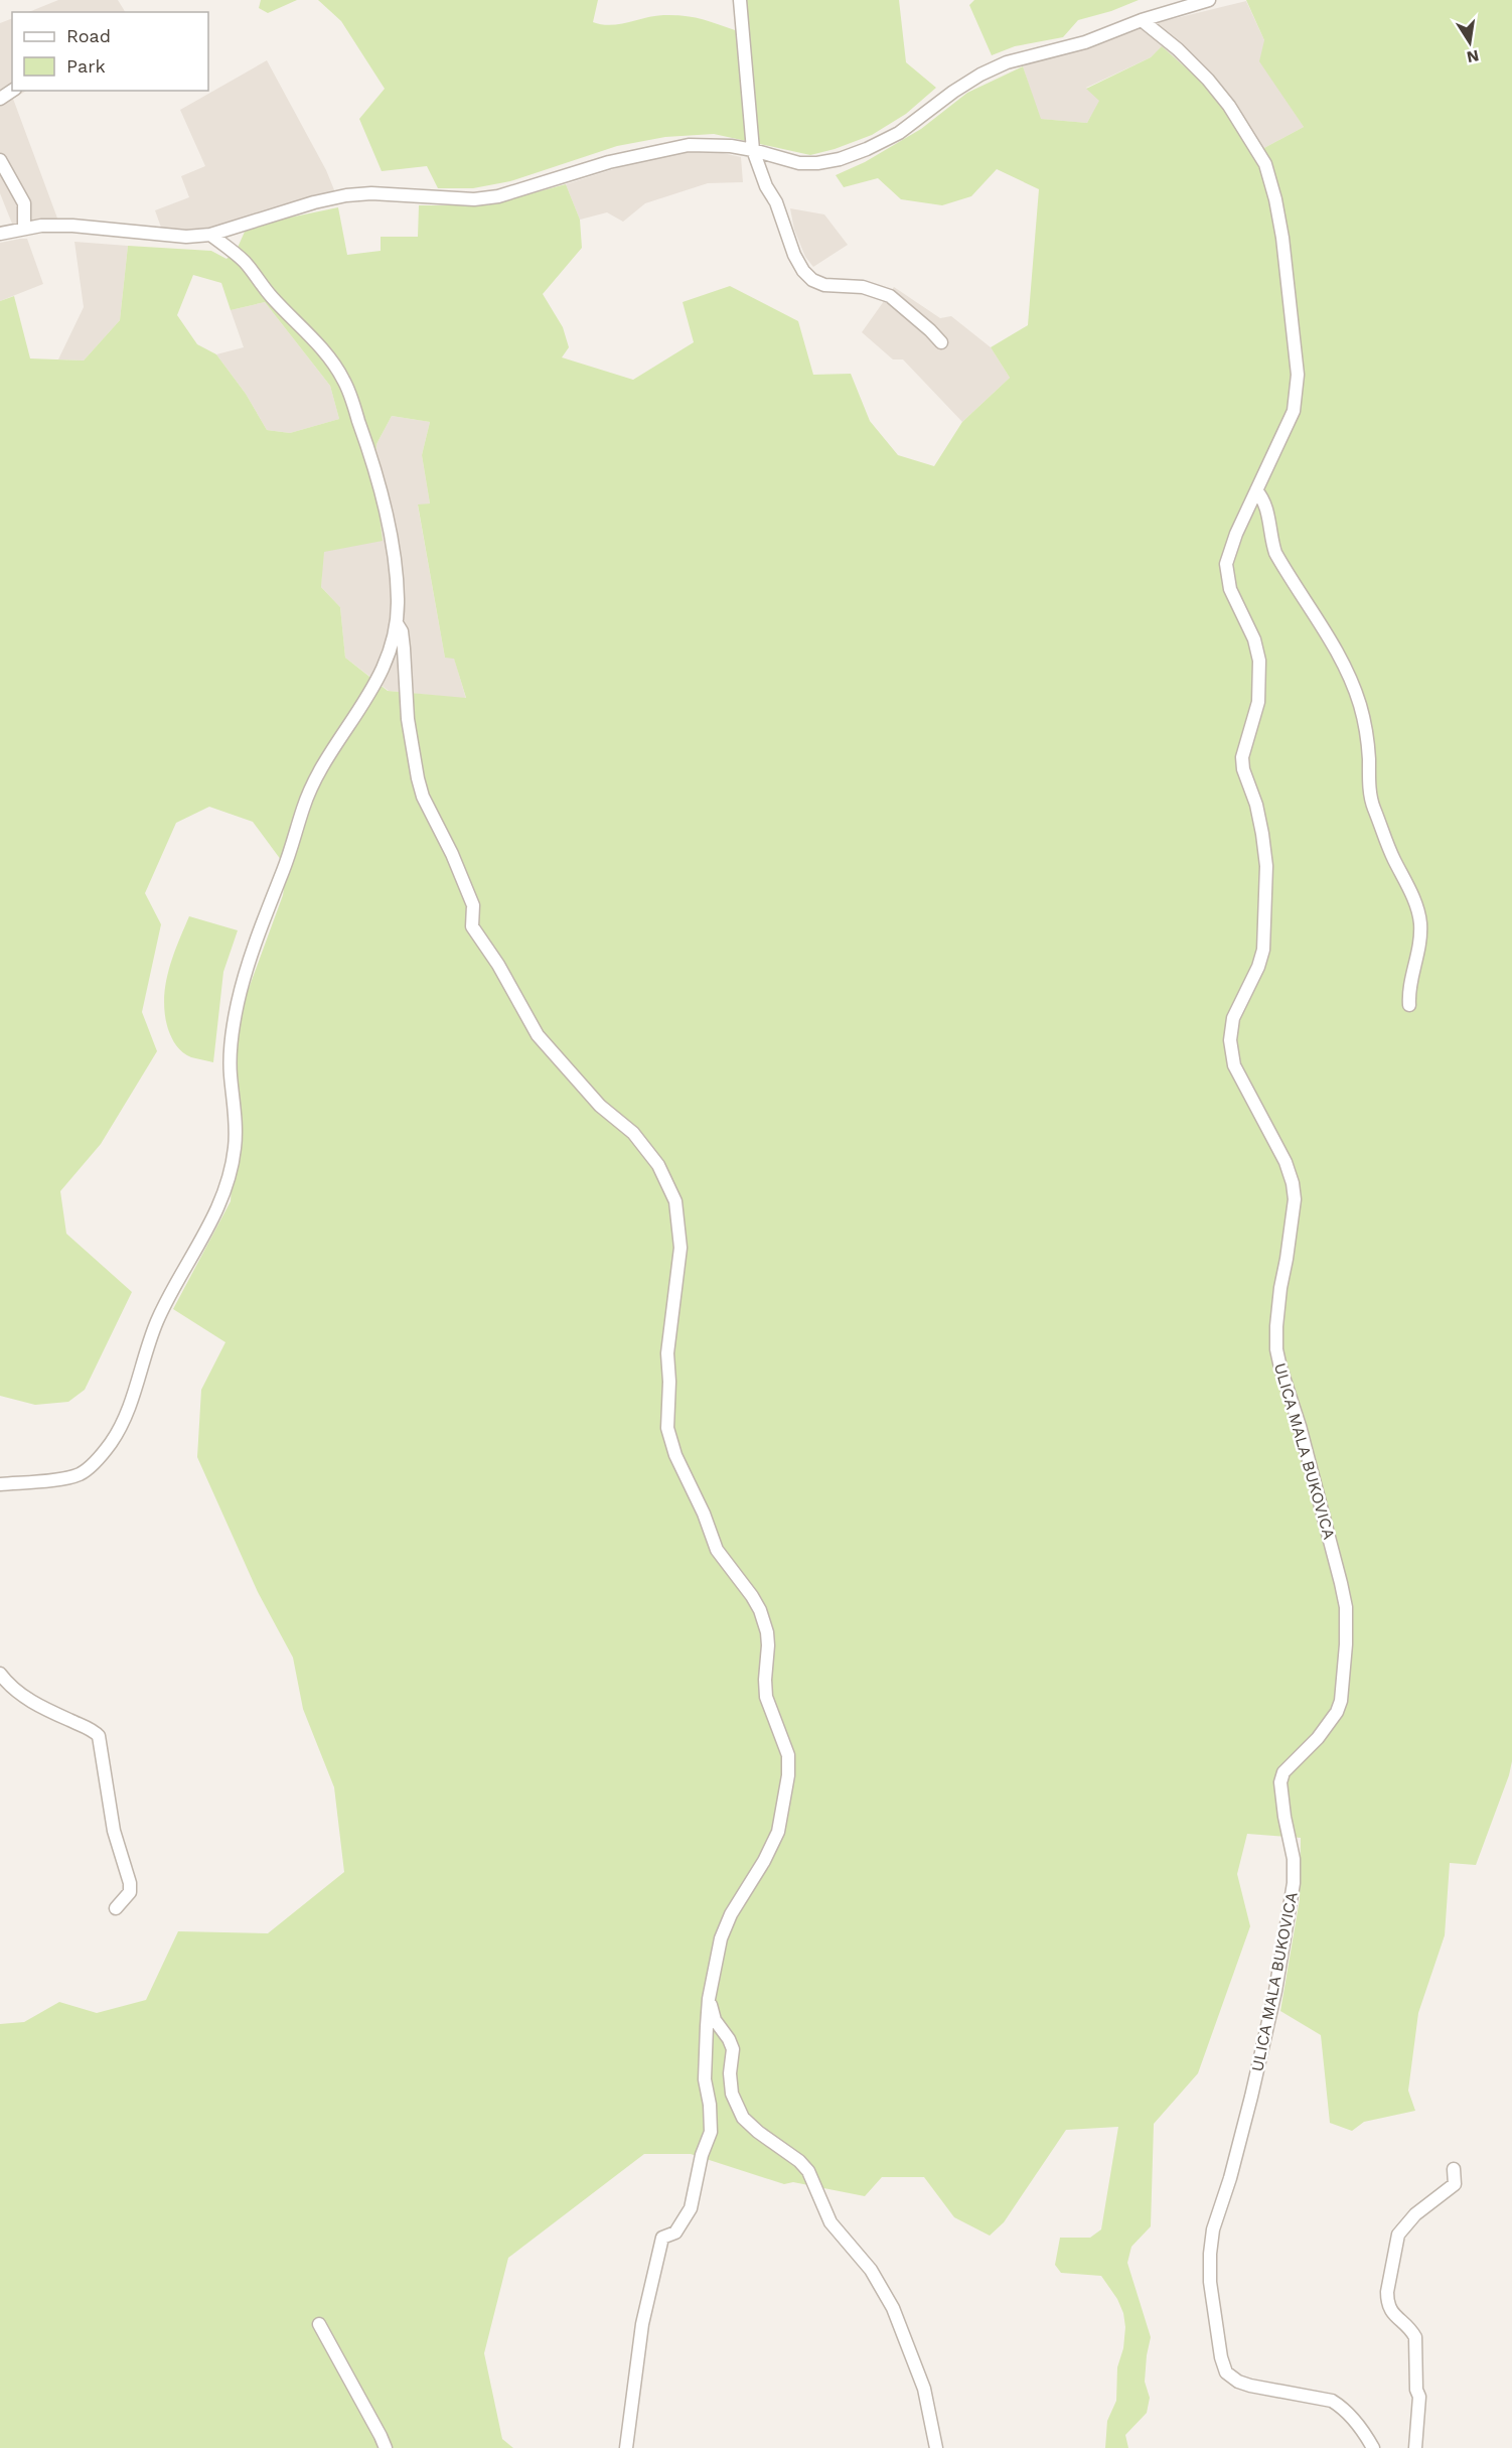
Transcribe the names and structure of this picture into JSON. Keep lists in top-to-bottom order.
{
  "streets": {
    "street": ["ULICA MALA BUKOVICA"]
  },
  "legend": ["Road", "Park"],
  "north": "bottom"
}
